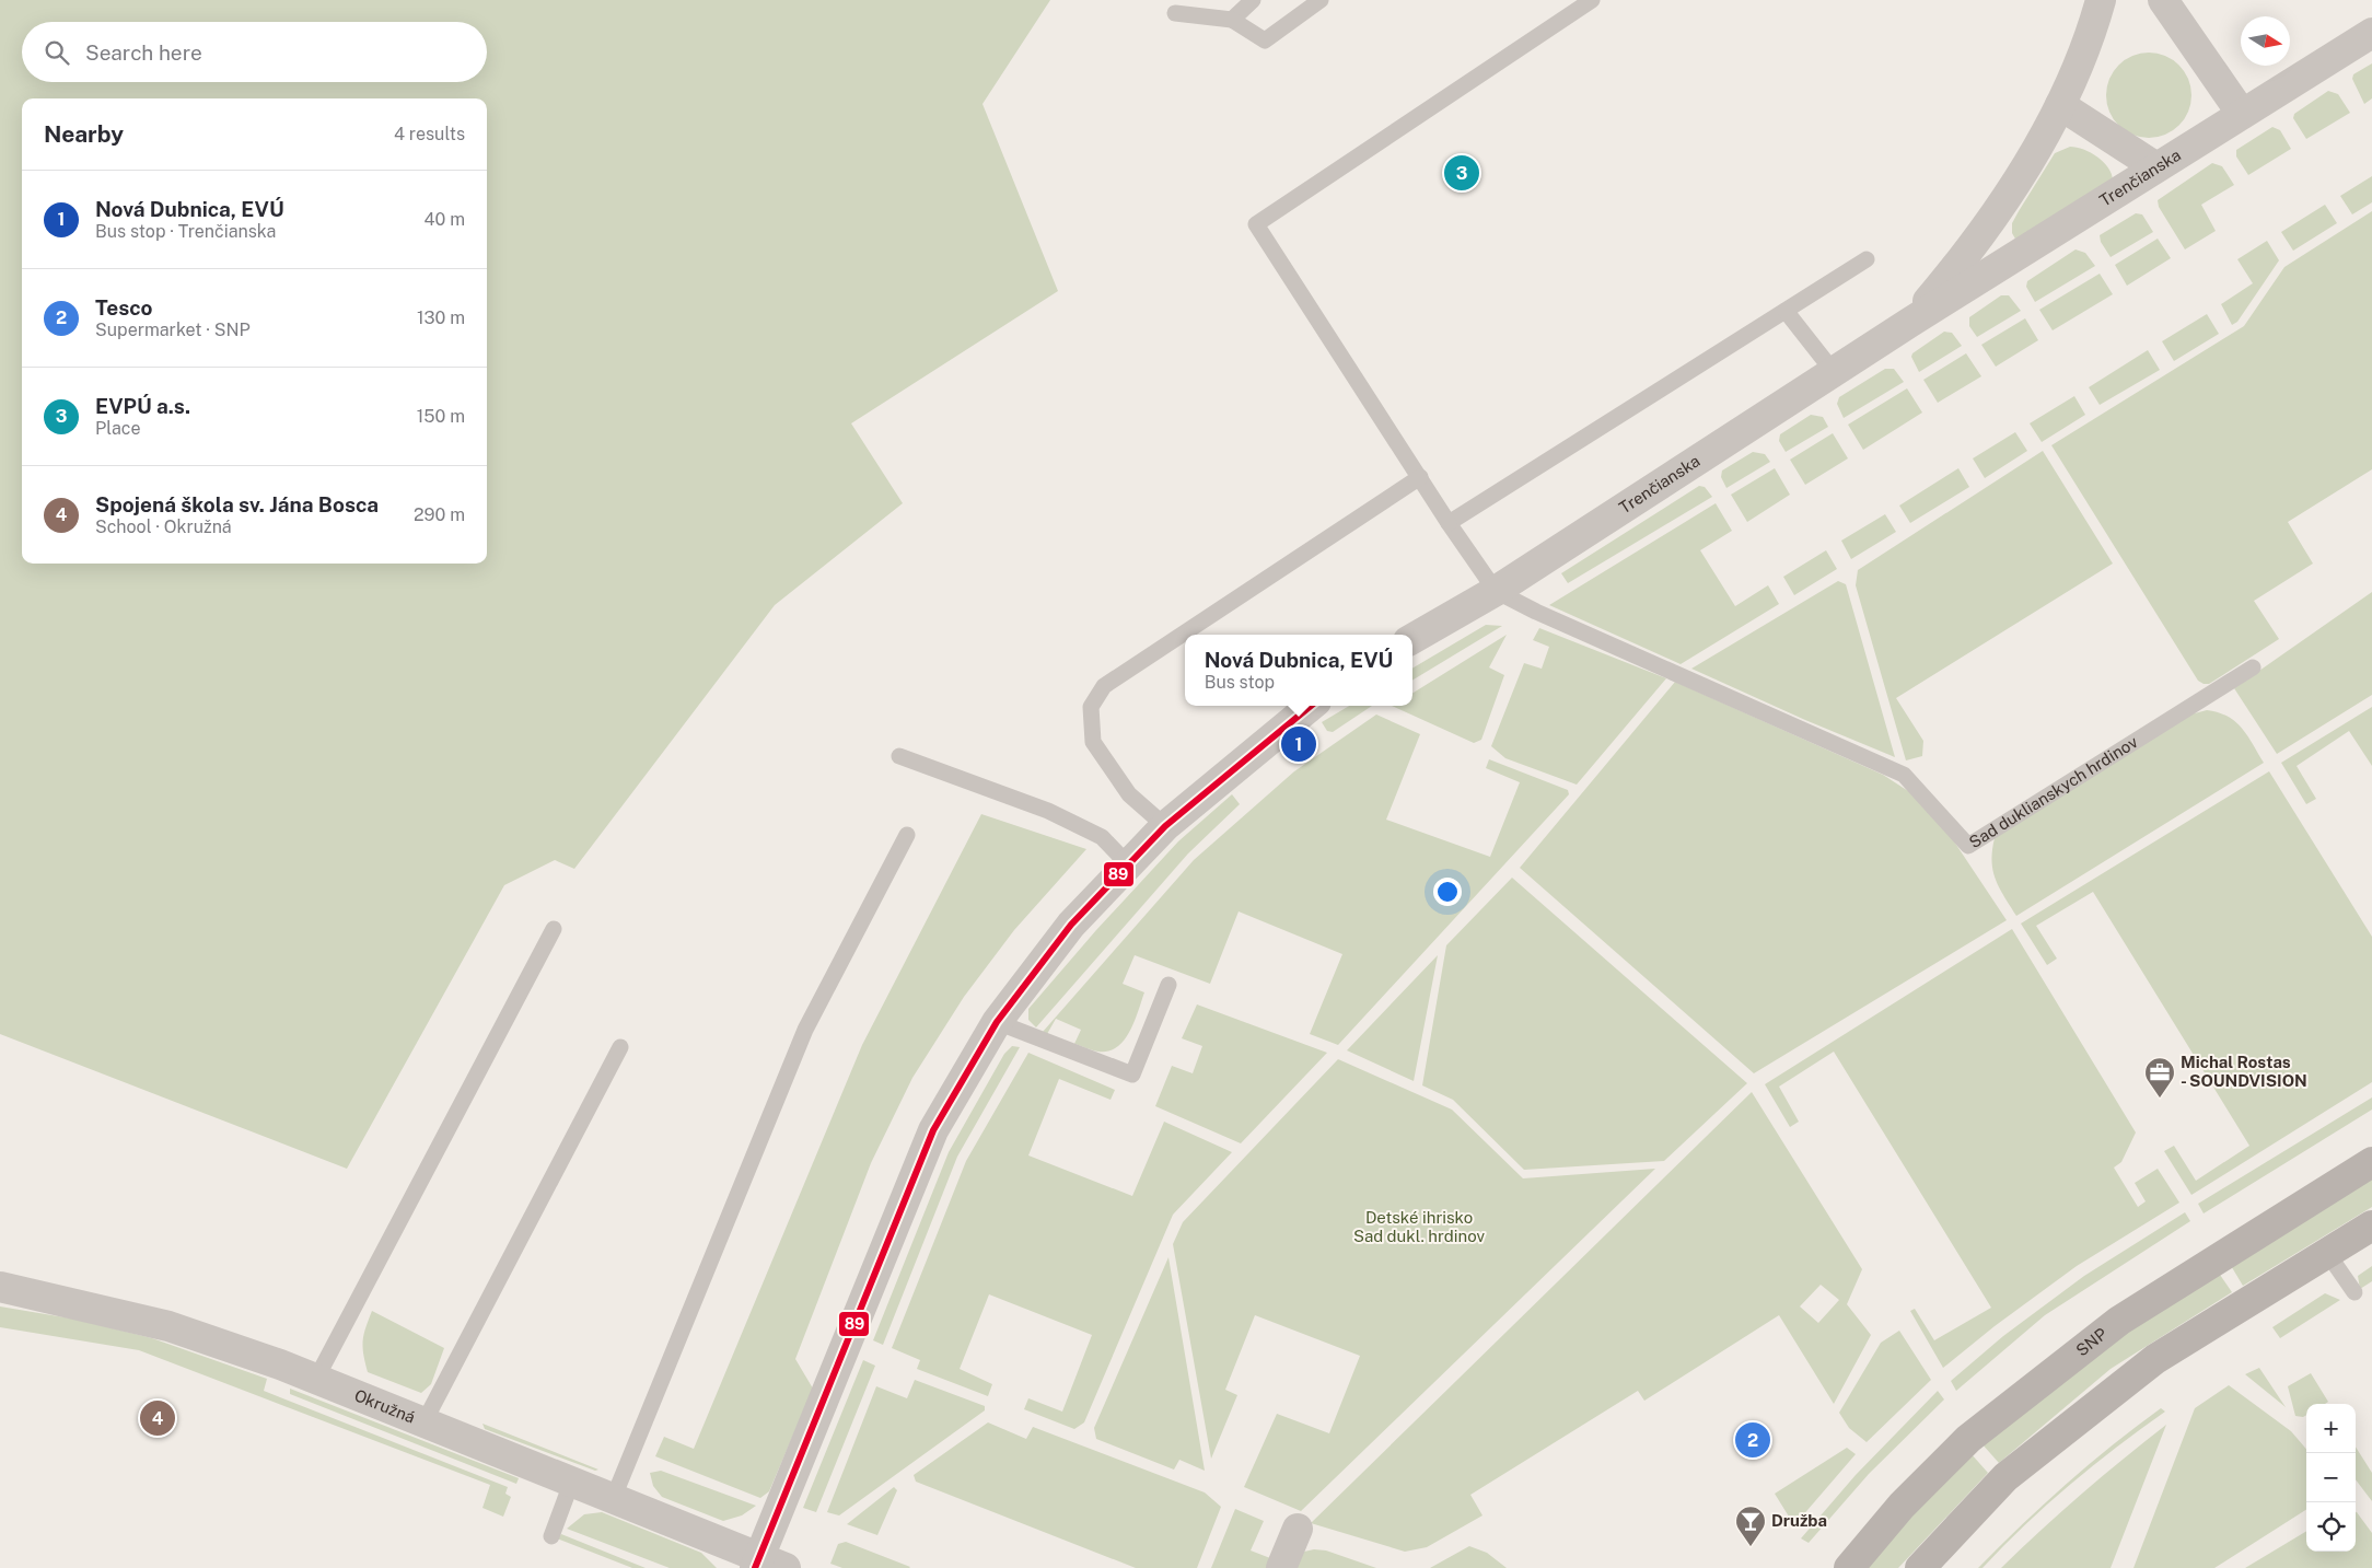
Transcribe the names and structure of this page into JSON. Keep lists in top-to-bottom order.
{
  "streets": {
    "street": ["Trenčianska", "SNP", "Okružná"],
    "lane": ["Sad duklianskych hrdinov"]
  },
  "crossings": [
    ["Trenčianska", "Sad duklianskych hrdinov"]
  ],
  "parks": ["Detské ihrisko Sad dukl. hrdinov"],
  "places": {
    "office": ["Michal Rostas - SOUNDVISION"],
    "bar": ["Družba"]
  },
  "lines": ["transit line 89"],
  "north": "right",
  "page": {
    "search": "Search here",
    "heading": ["Nearby", "4 results"],
    "pins": [
      "3",
      "1",
      "4",
      "2"
    ],
    "list": [
      {
        "mark": "1",
        "name": "Nová Dubnica, EVÚ",
        "note": "Bus stop · Trenčianska",
        "value": "40 m"
      },
      {
        "mark": "2",
        "name": "Tesco",
        "note": "Supermarket · SNP",
        "value": "130 m"
      },
      {
        "mark": "3",
        "name": "EVPÚ a.s.",
        "note": "Place",
        "value": "150 m"
      },
      {
        "mark": "4",
        "name": "Spojená škola sv. Jána Bosca",
        "note": "School · Okružná",
        "value": "290 m"
      }
    ],
    "popup": ["Nová Dubnica, EVÚ", "Bus stop"],
    "map_buttons": ["+", "−"]
  }
}
